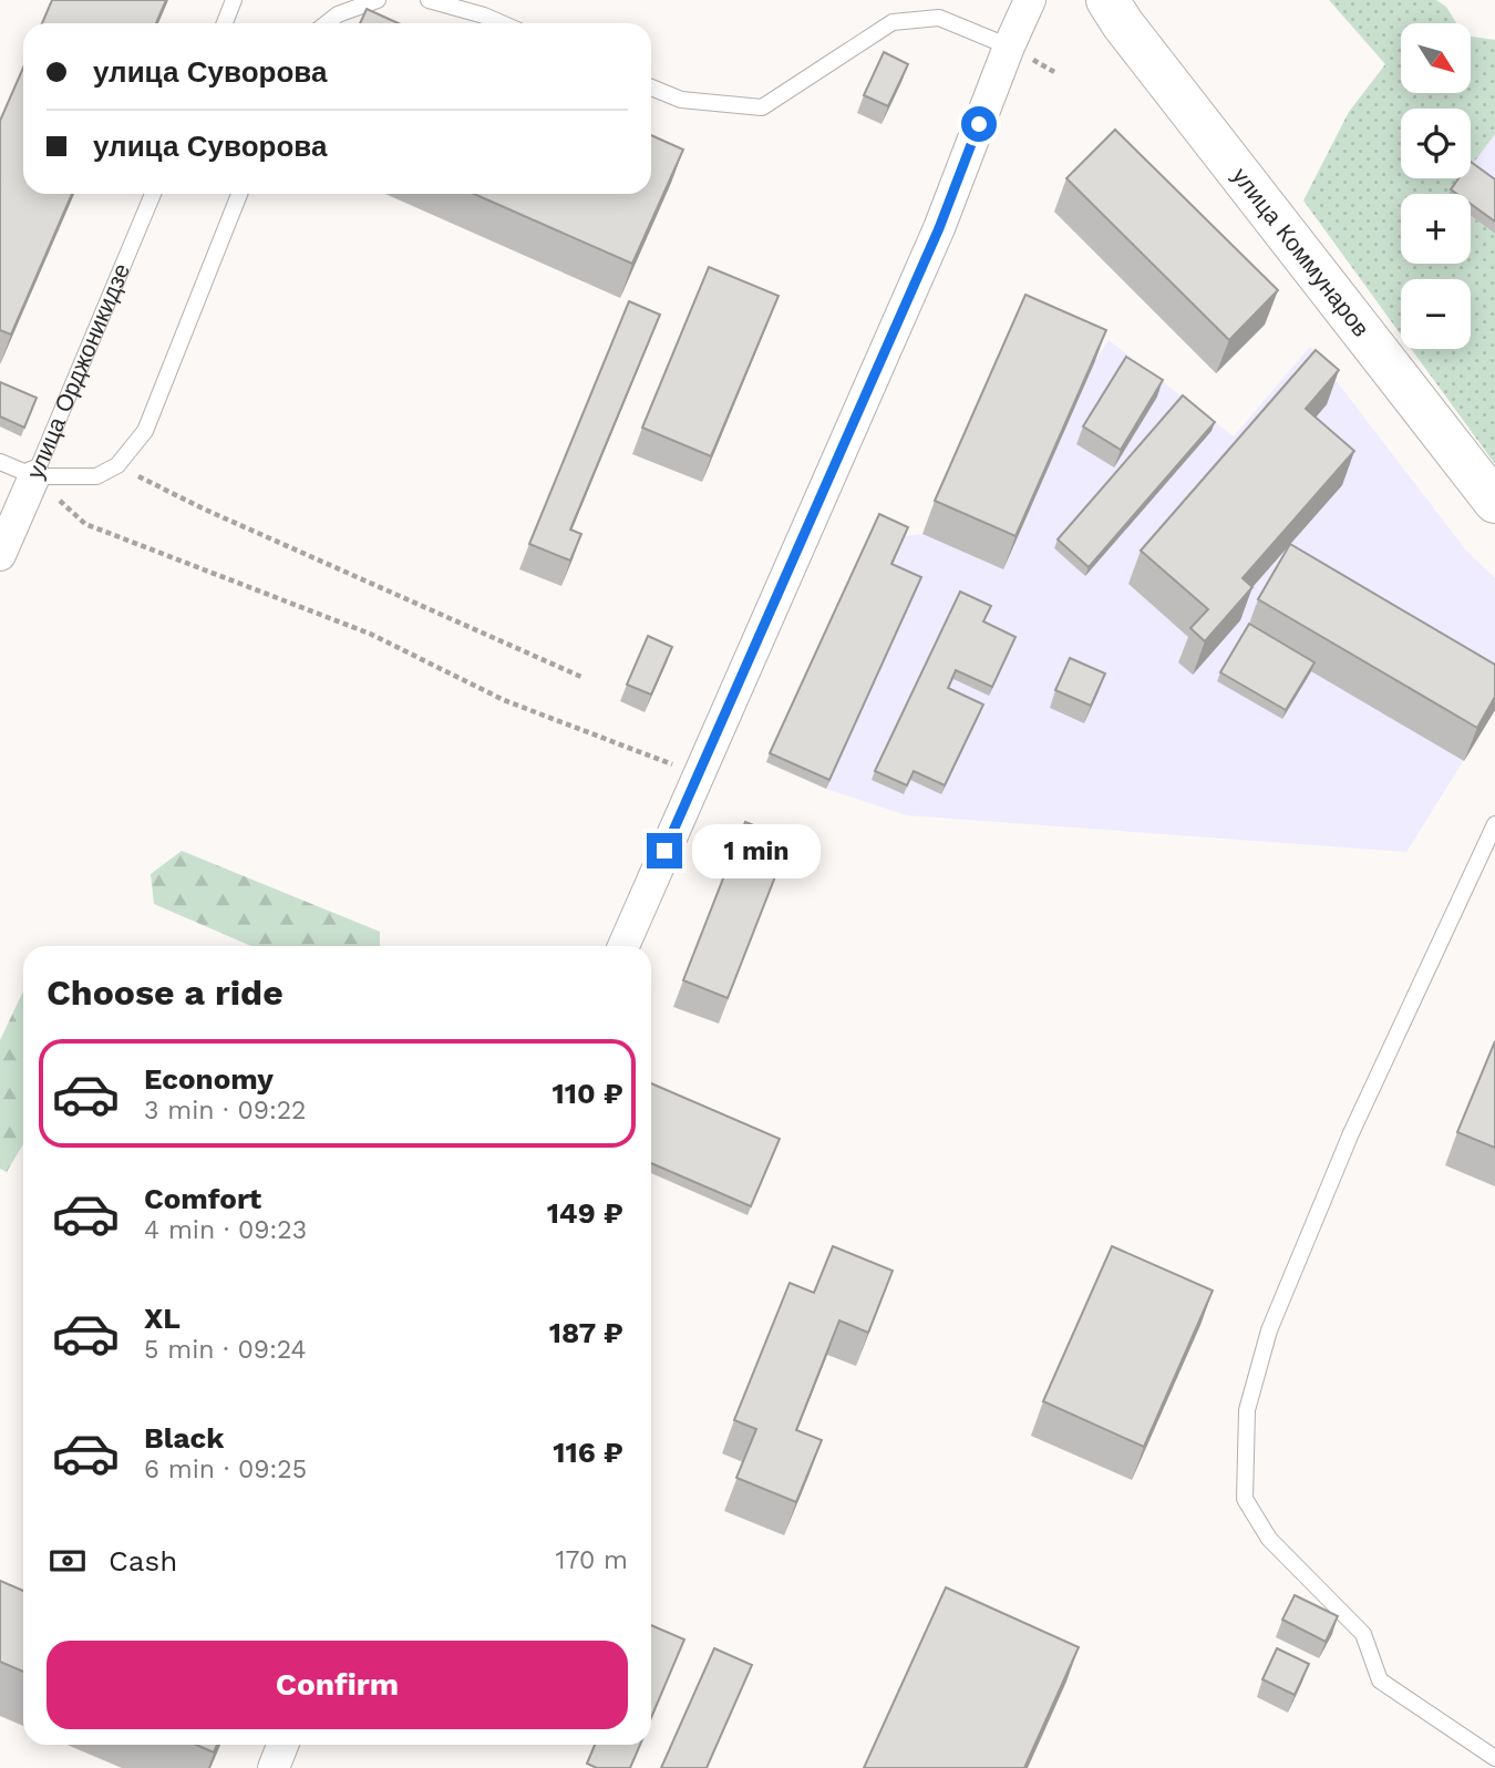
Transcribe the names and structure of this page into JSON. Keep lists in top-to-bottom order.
{
  "streets": {
    "main road": ["улица Коммунаров"],
    "street": ["улица Орджоникидзе"]
  },
  "north": "bottom right",
  "page": {
    "map_buttons": ["+", "−"],
    "banner": ["улица Суворова", "улица Суворова"],
    "bubble": "1 min",
    "heading": "Choose a ride",
    "list": [
      {
        "name": "Economy",
        "note": "3 min · 09:22",
        "value": "110 ₽"
      },
      {
        "name": "Comfort",
        "note": "4 min · 09:23",
        "value": "149 ₽"
      },
      {
        "name": "XL",
        "note": "5 min · 09:24",
        "value": "187 ₽"
      },
      {
        "name": "Black",
        "note": "6 min · 09:25",
        "value": "116 ₽"
      }
    ],
    "pay": ["Cash", "170 m"],
    "buttons": "Confirm"
  }
}
